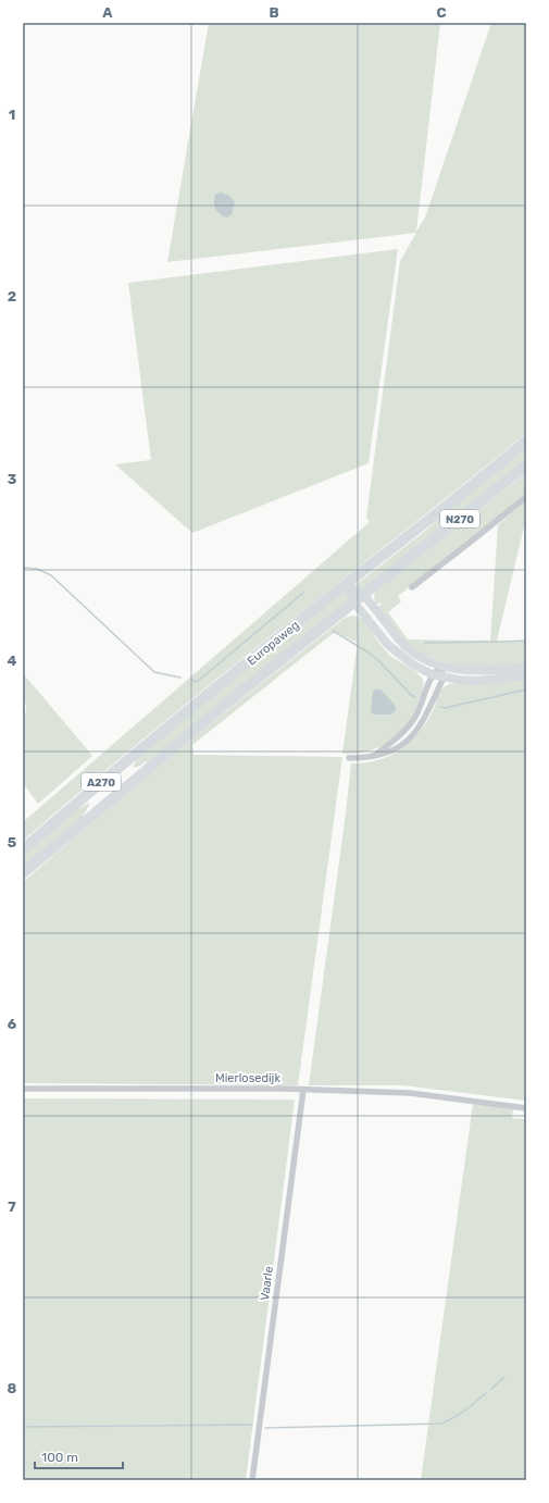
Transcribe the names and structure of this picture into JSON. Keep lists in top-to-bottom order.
{
  "streets": {
    "highway": ["N270", "Europaweg", "A270"],
    "street": ["Mierlosedijk", "Vaarle"]
  },
  "crossings": [
    ["Mierlosedijk", "Vaarle"]
  ],
  "scale_bar": "100 m",
  "grid": {
    "columns": ["A", "B", "C"],
    "rows": [
      "1",
      "2",
      "3",
      "4",
      "5",
      "6",
      "7",
      "8"
    ]
  }
}
